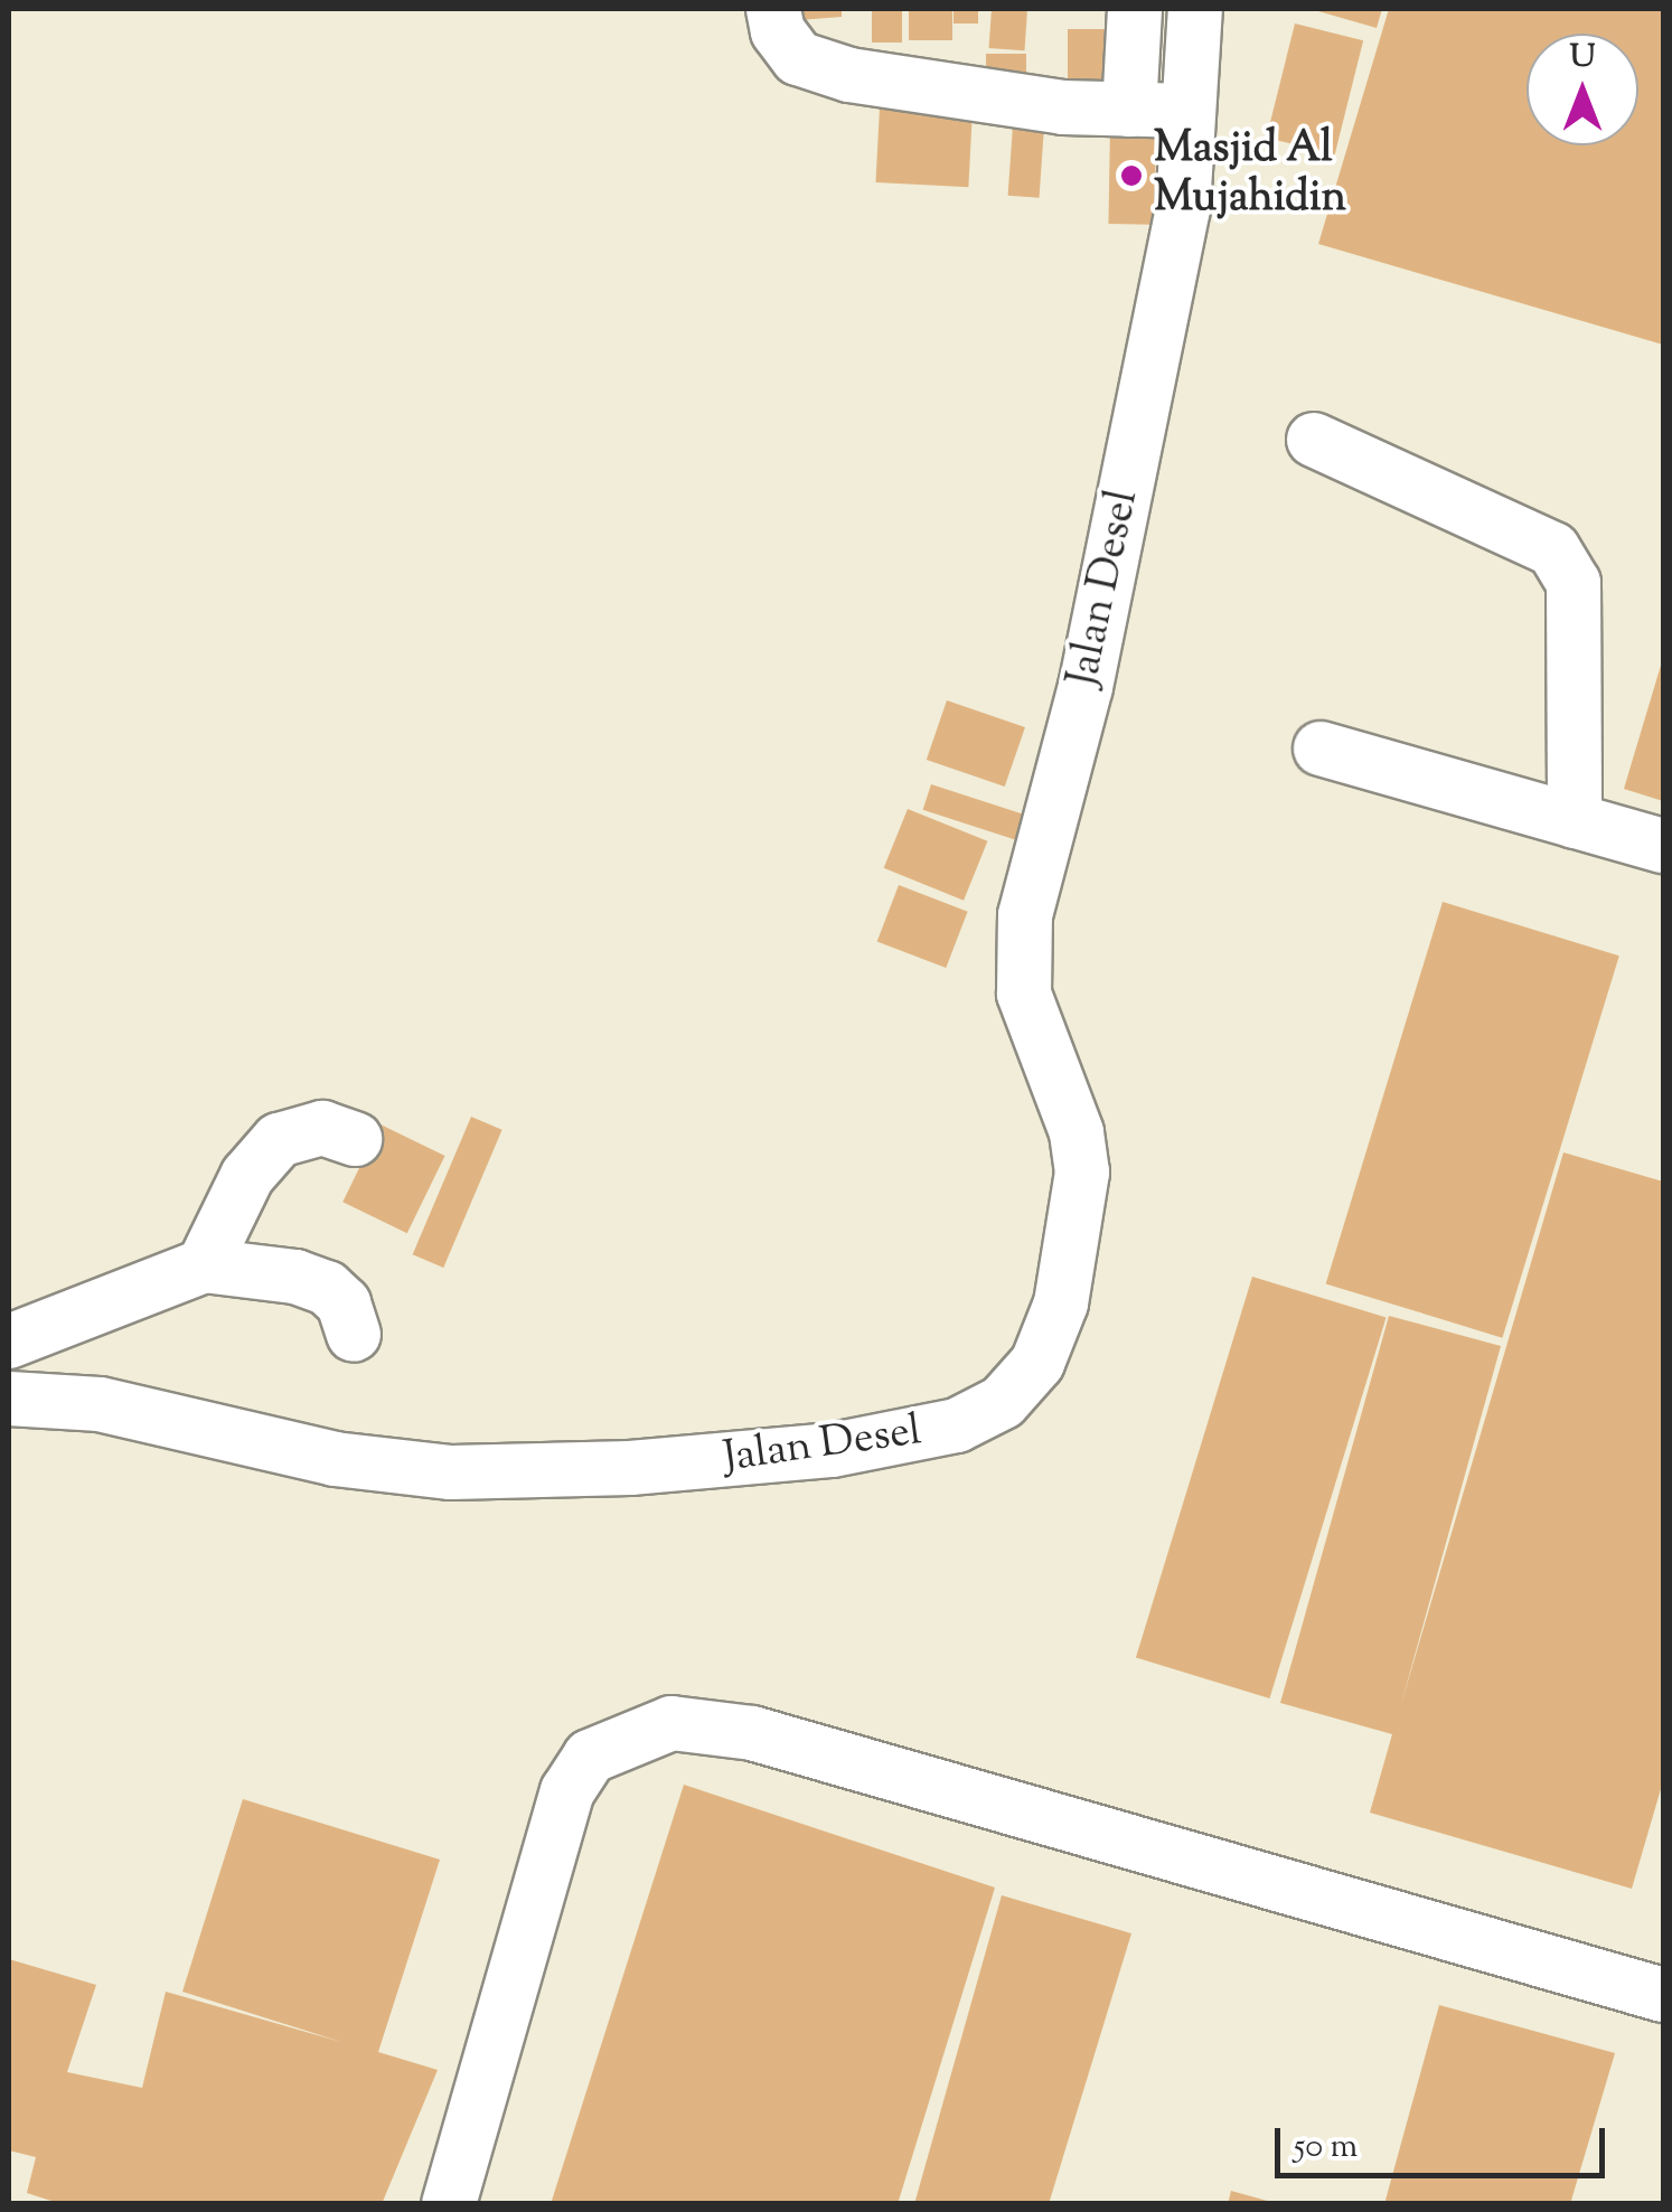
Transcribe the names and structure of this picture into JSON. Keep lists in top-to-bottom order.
{
  "streets": {
    "street": ["Jalan Desel"]
  },
  "places": ["Masjid Al Mujahidin"],
  "scale_bar": "50 m",
  "north": "top"
}
